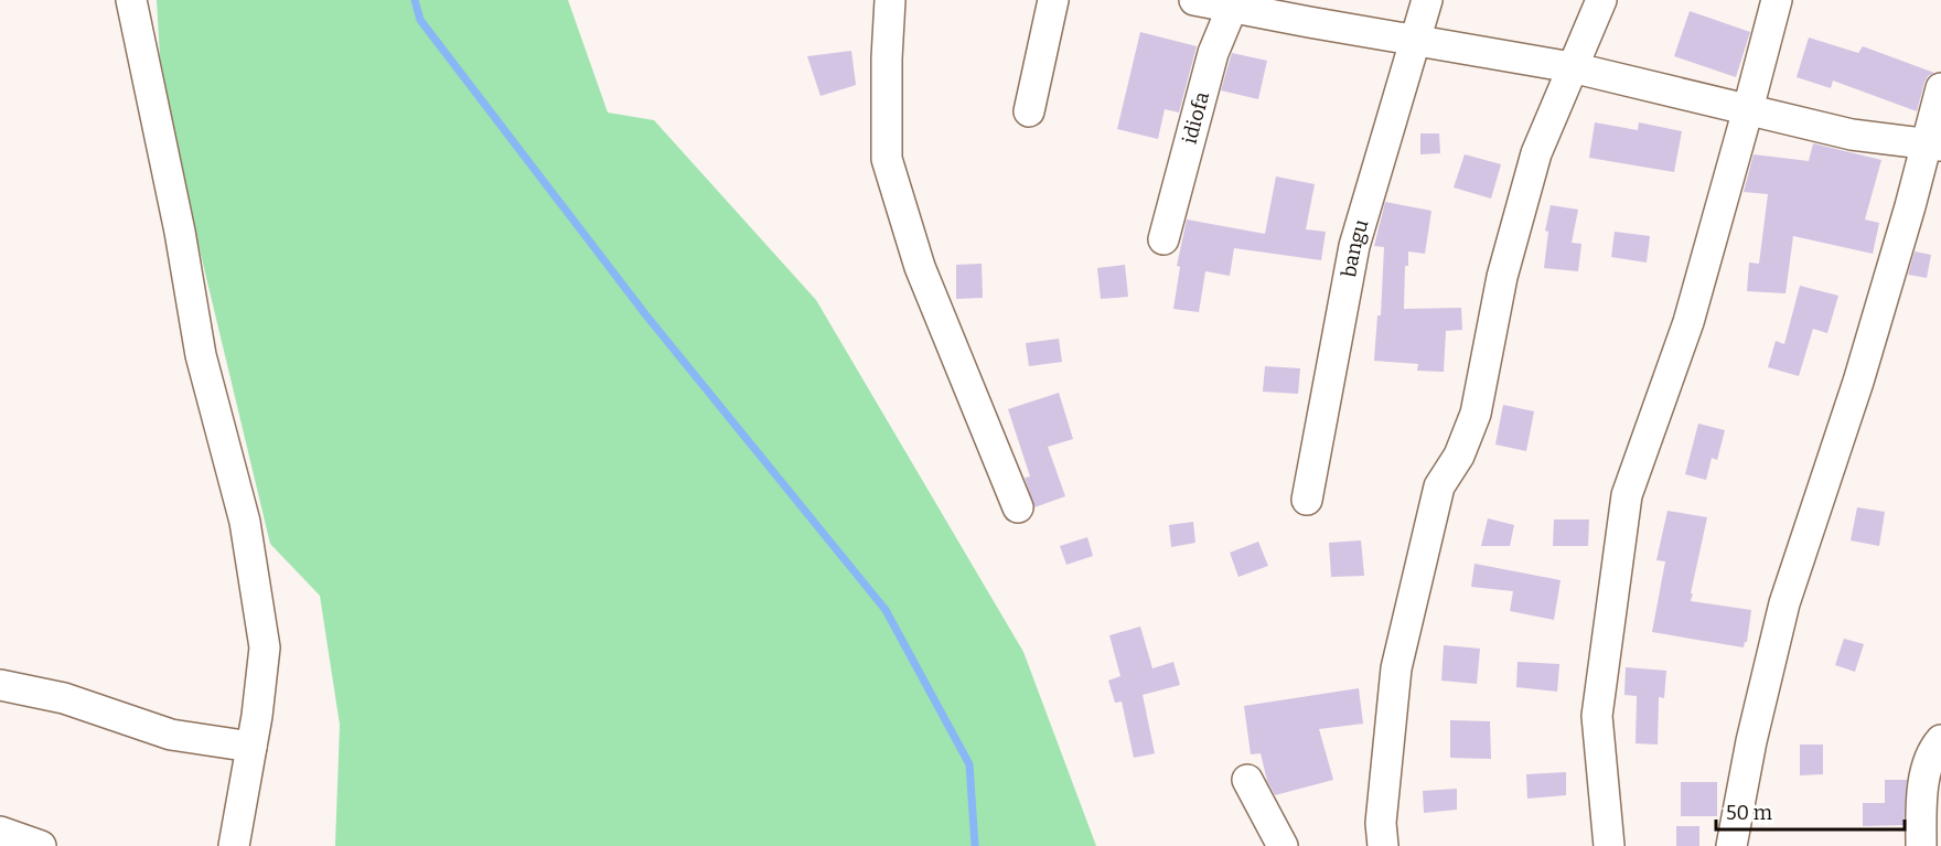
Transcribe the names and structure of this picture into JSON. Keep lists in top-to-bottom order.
{
  "streets": {
    "street": ["idiofa", "bangu"]
  },
  "scale_bar": "50 m"
}
